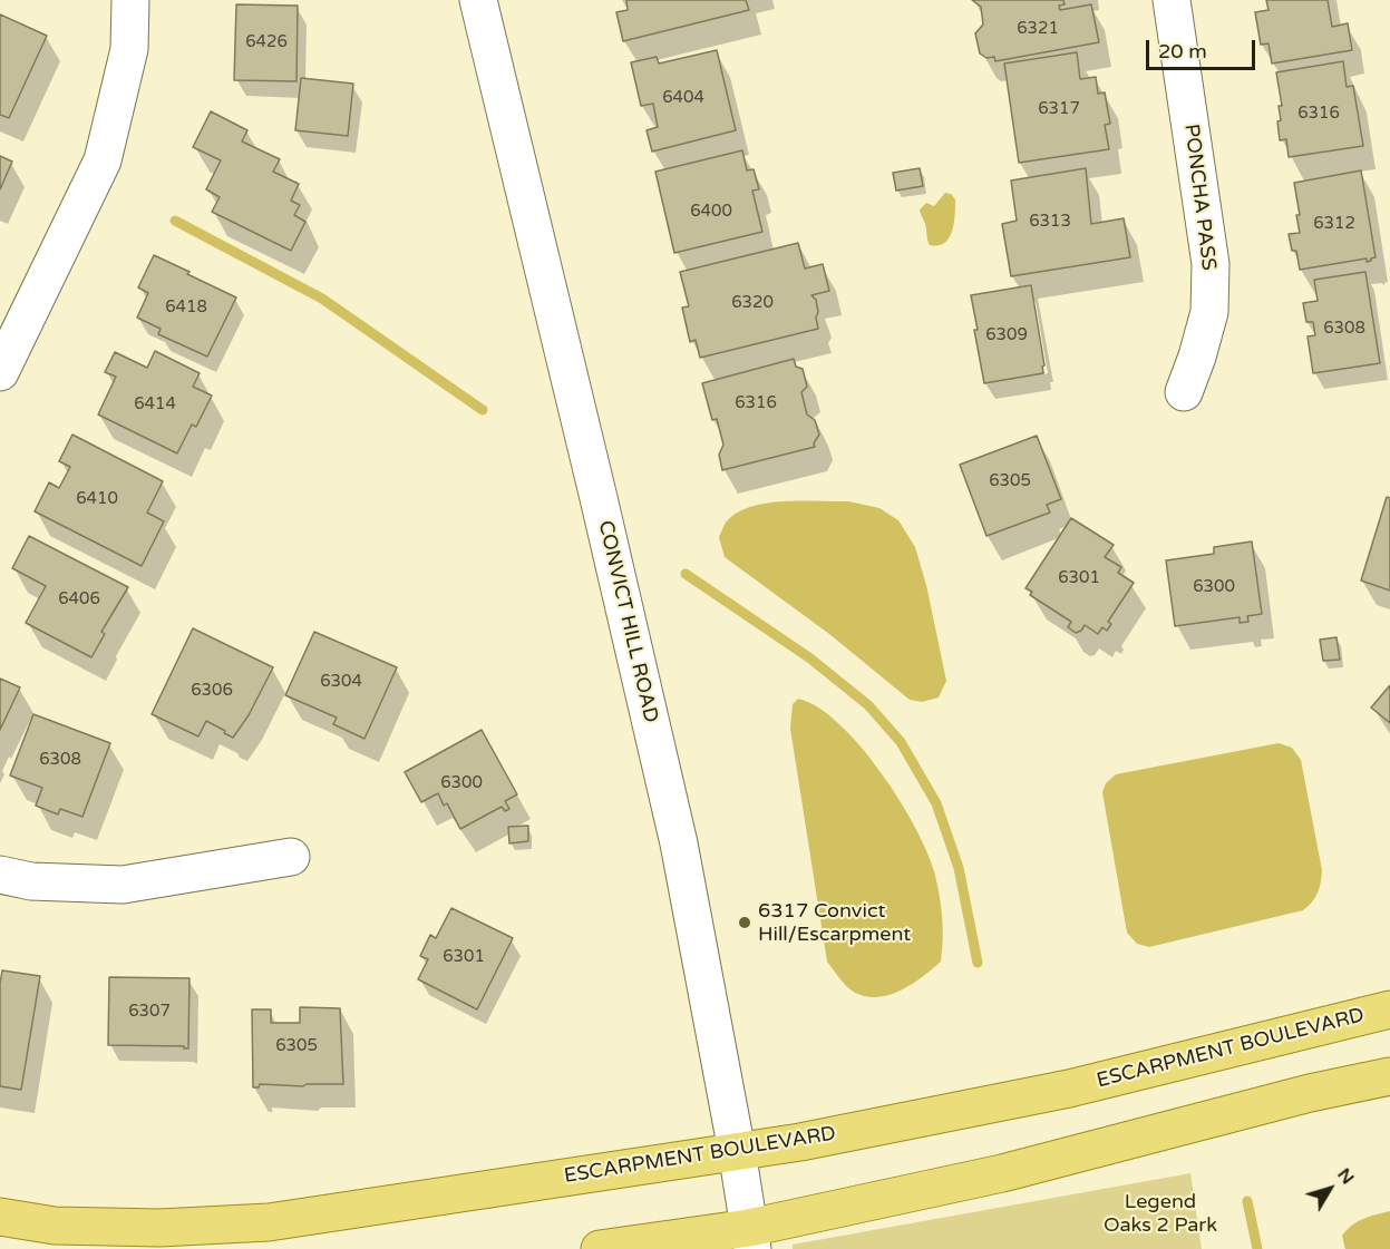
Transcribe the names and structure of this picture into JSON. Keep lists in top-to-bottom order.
{
  "streets": {
    "main road": ["ESCARPMENT BOULEVARD"],
    "street": ["PONCHA PASS", "CONVICT HILL ROAD"]
  },
  "crossings": [
    ["CONVICT HILL ROAD", "ESCARPMENT BOULEVARD"]
  ],
  "parks": ["Legend Oaks 2 Park"],
  "places": ["6317 Convict Hill/Escarpment"],
  "house_numbers": [
    "6321",
    "6426",
    "6404",
    "6317",
    "6316",
    "6400",
    "6313",
    "6312",
    "6320",
    "6418",
    "6308",
    "6309",
    "6316",
    "6414",
    "6305",
    "6410",
    "6301",
    "6300",
    "6406",
    "6304",
    "6306",
    "6308",
    "6300",
    "6301",
    "6307",
    "6305"
  ],
  "scale_bar": "20 m",
  "north": "top right"
}
